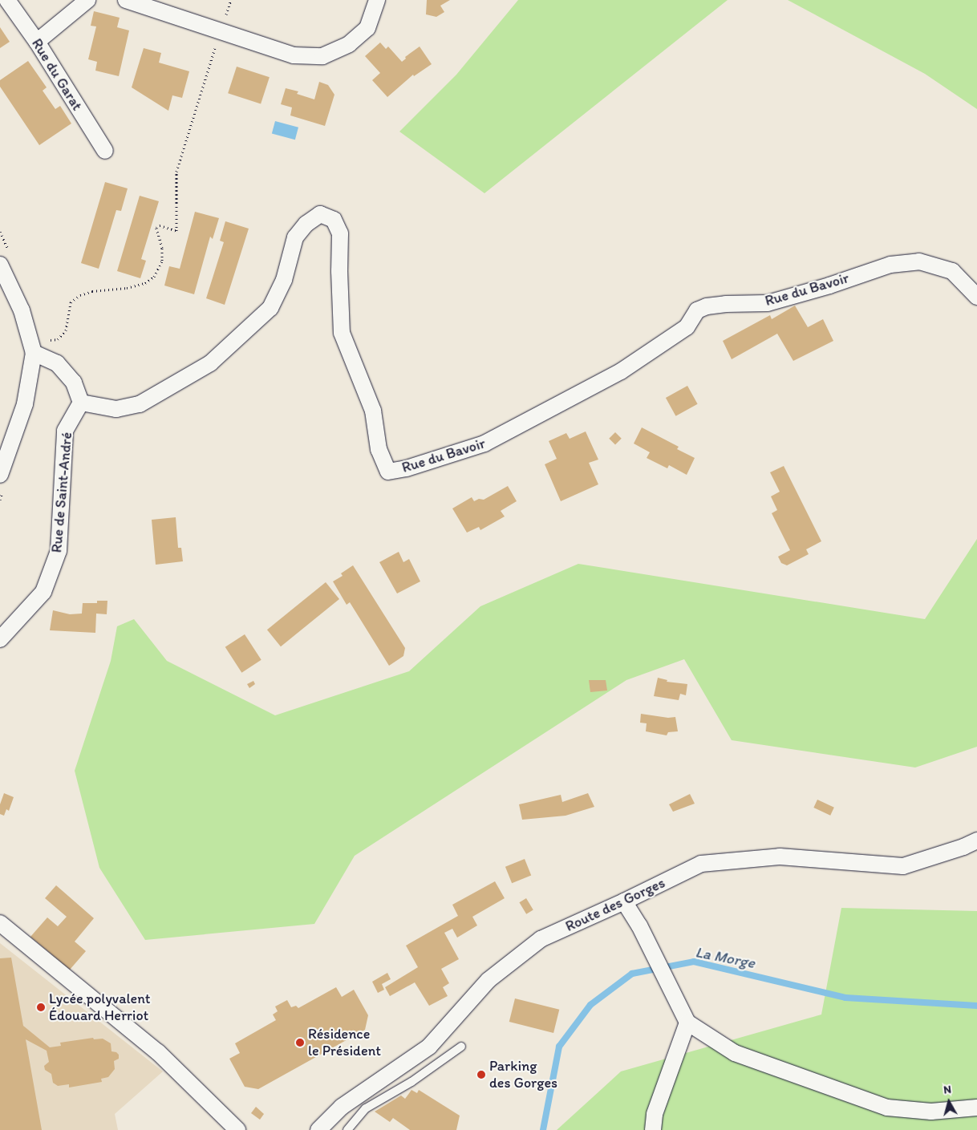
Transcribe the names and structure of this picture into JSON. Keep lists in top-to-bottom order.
{
  "streets": {
    "street": [
      "Rue du Garat",
      "Rue du Bavoir",
      "Rue de Saint-André",
      "Route des Gorges"
    ]
  },
  "crossings": [
    ["Rue du Bavoir", "Rue de Saint-André"]
  ],
  "water": ["La Morge"],
  "places": ["Lycée polyvalent Édouard Herriot", "Résidence le Président", "Parking des Gorges"],
  "north": "top"
}
